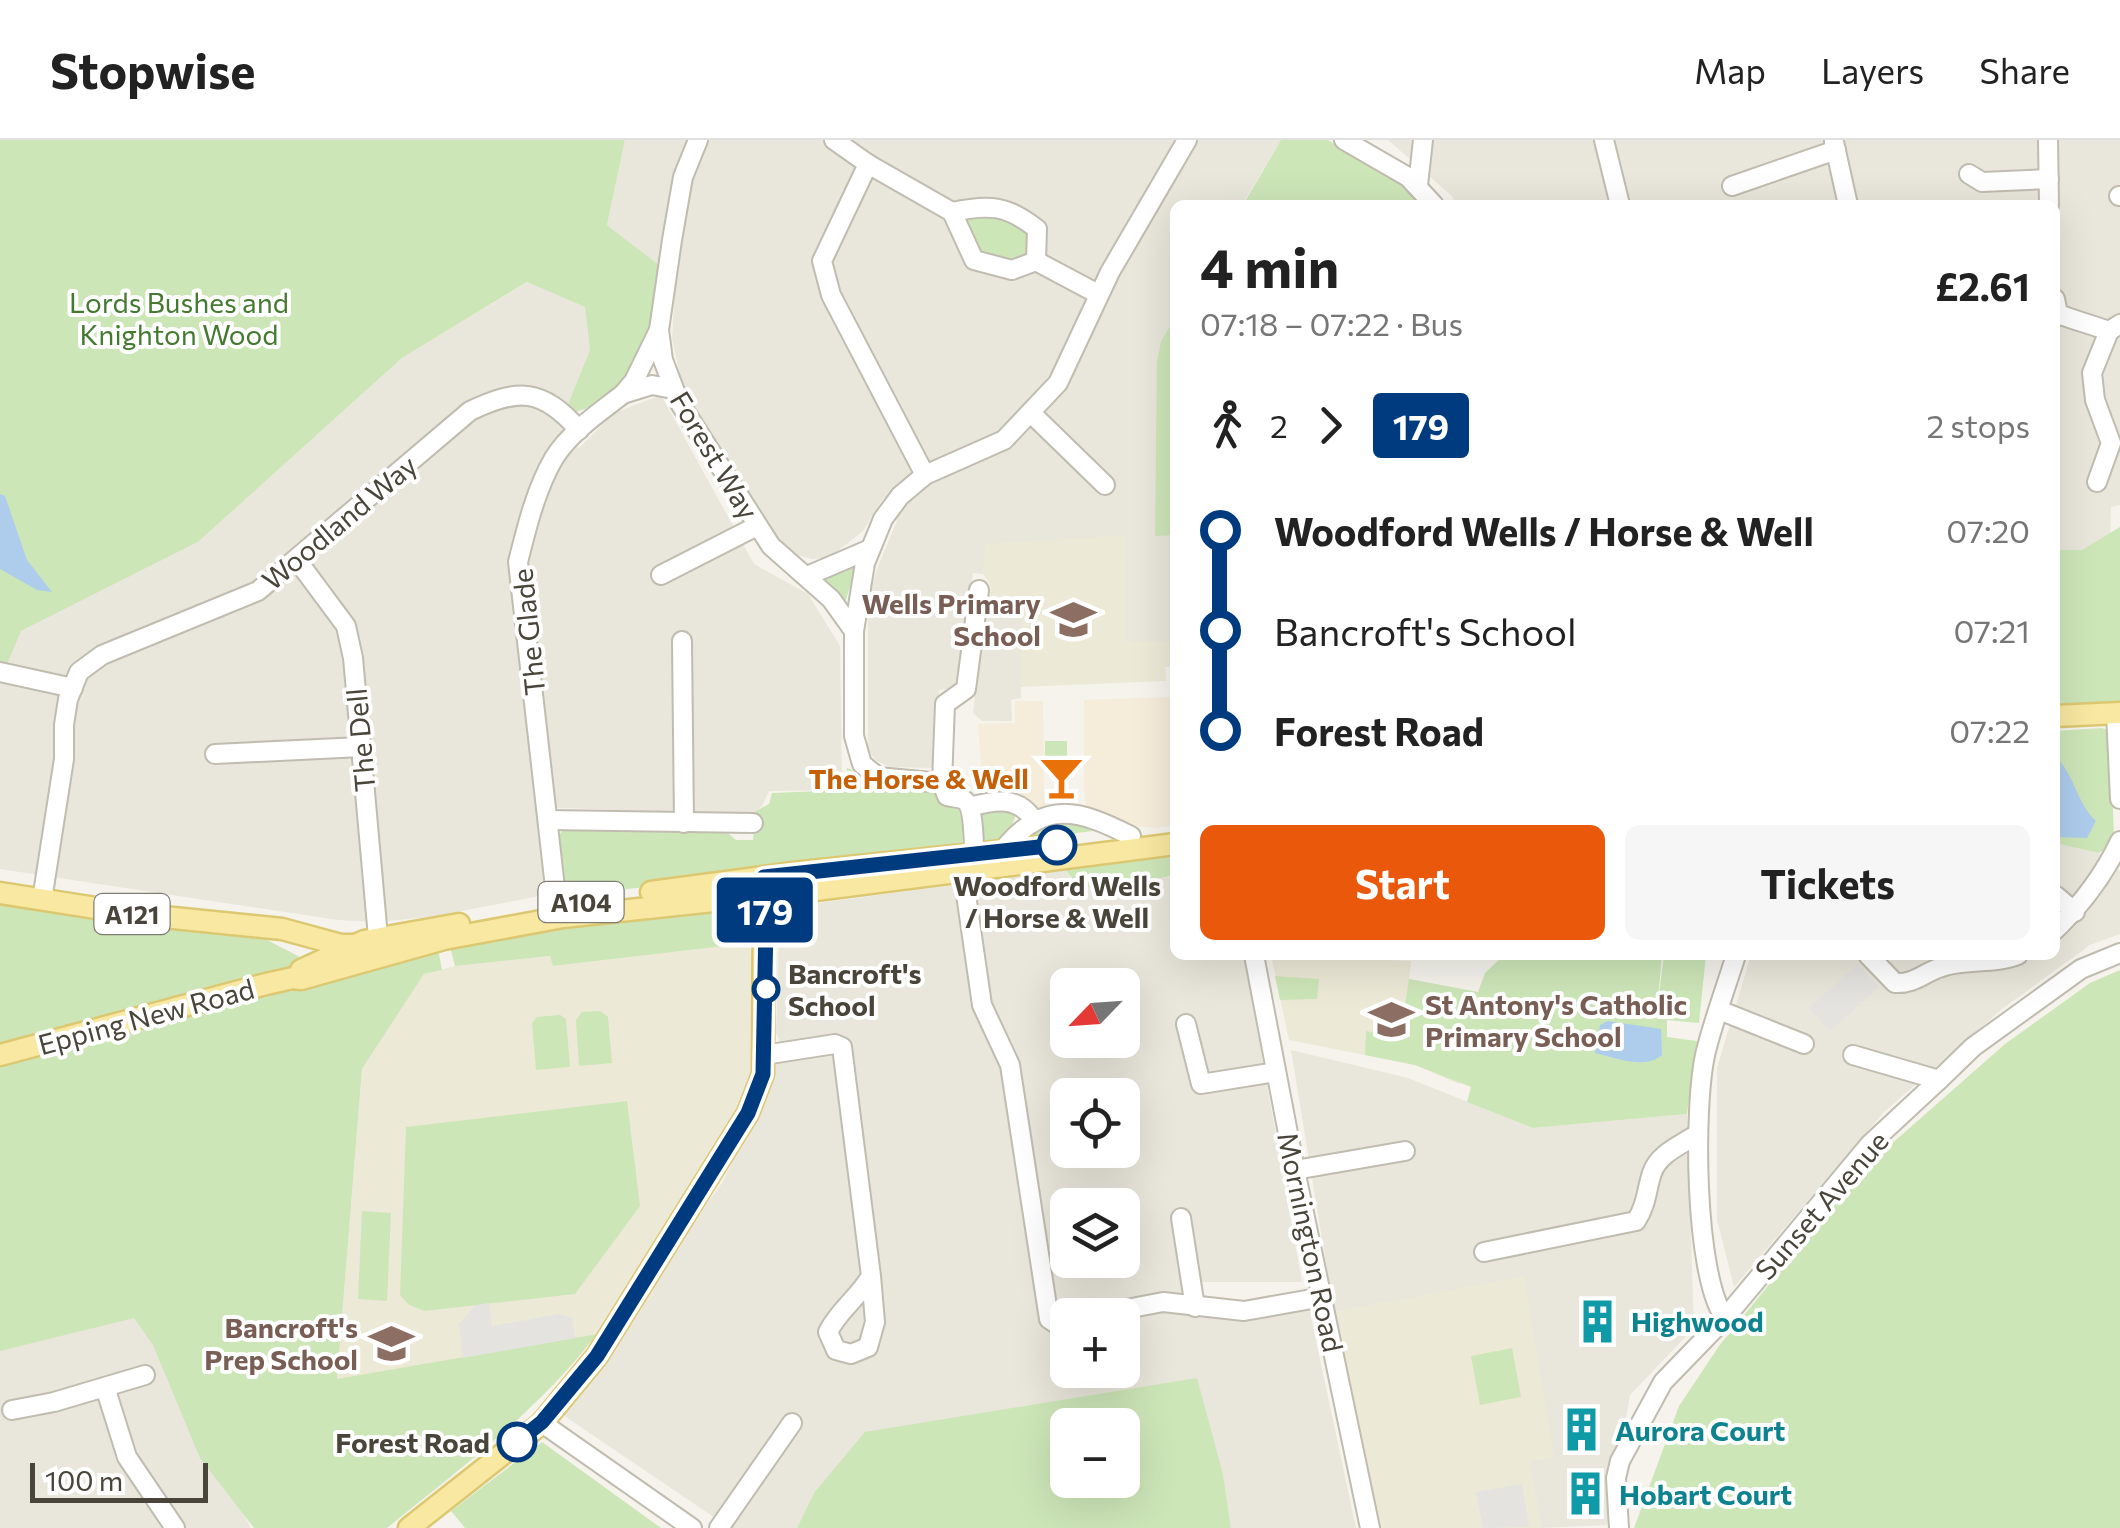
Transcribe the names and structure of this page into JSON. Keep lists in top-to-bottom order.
{
  "streets": {
    "main road": ["A104", "A121", "Epping New Road"],
    "street": [
      "Forest Way",
      "Woodland Way",
      "The Glade",
      "The Dell",
      "Sunset Avenue",
      "Mornington Road"
    ]
  },
  "crossings": [
    ["Forest Way", "The Glade"],
    ["Woodland Way", "The Glade"],
    ["Woodland Way", "The Dell"],
    ["The Glade", "A104"],
    ["The Dell", "A104"],
    ["A104", "A121"],
    ["A104", "Epping New Road"],
    ["A121", "Epping New Road"]
  ],
  "parks": ["Lords Bushes and Knighton Wood"],
  "places": {
    "school or university": ["Wells Primary School", "St Antony's Catholic Primary School", "Bancroft's Prep School"],
    "bar": ["The Horse & Well"],
    "other": ["Woodford Wells / Horse & Well", "Bancroft's School", "Forest Road"],
    "building": ["Highwood", "Aurora Court", "Hobart Court"]
  },
  "lines": ["bus line 179"],
  "scale_bar": "100 m",
  "north": "bottom left",
  "page": {
    "header": "Stopwise",
    "nav": ["Map", "Layers", "Share"],
    "on_map": "179",
    "heading": ["4 min", "07:18 – 07:22 · Bus", "£2.61"],
    "legs": ["2", "179", "2 stops"],
    "list": [
      {
        "name": "Woodford Wells / Horse & Well",
        "value": "07:20"
      },
      {
        "name": "Bancroft's School",
        "value": "07:21"
      },
      {
        "name": "Forest Road",
        "value": "07:22"
      }
    ],
    "buttons": ["Start", "Tickets"],
    "map_buttons": ["+", "−"],
    "scale": "100 m"
  }
}
